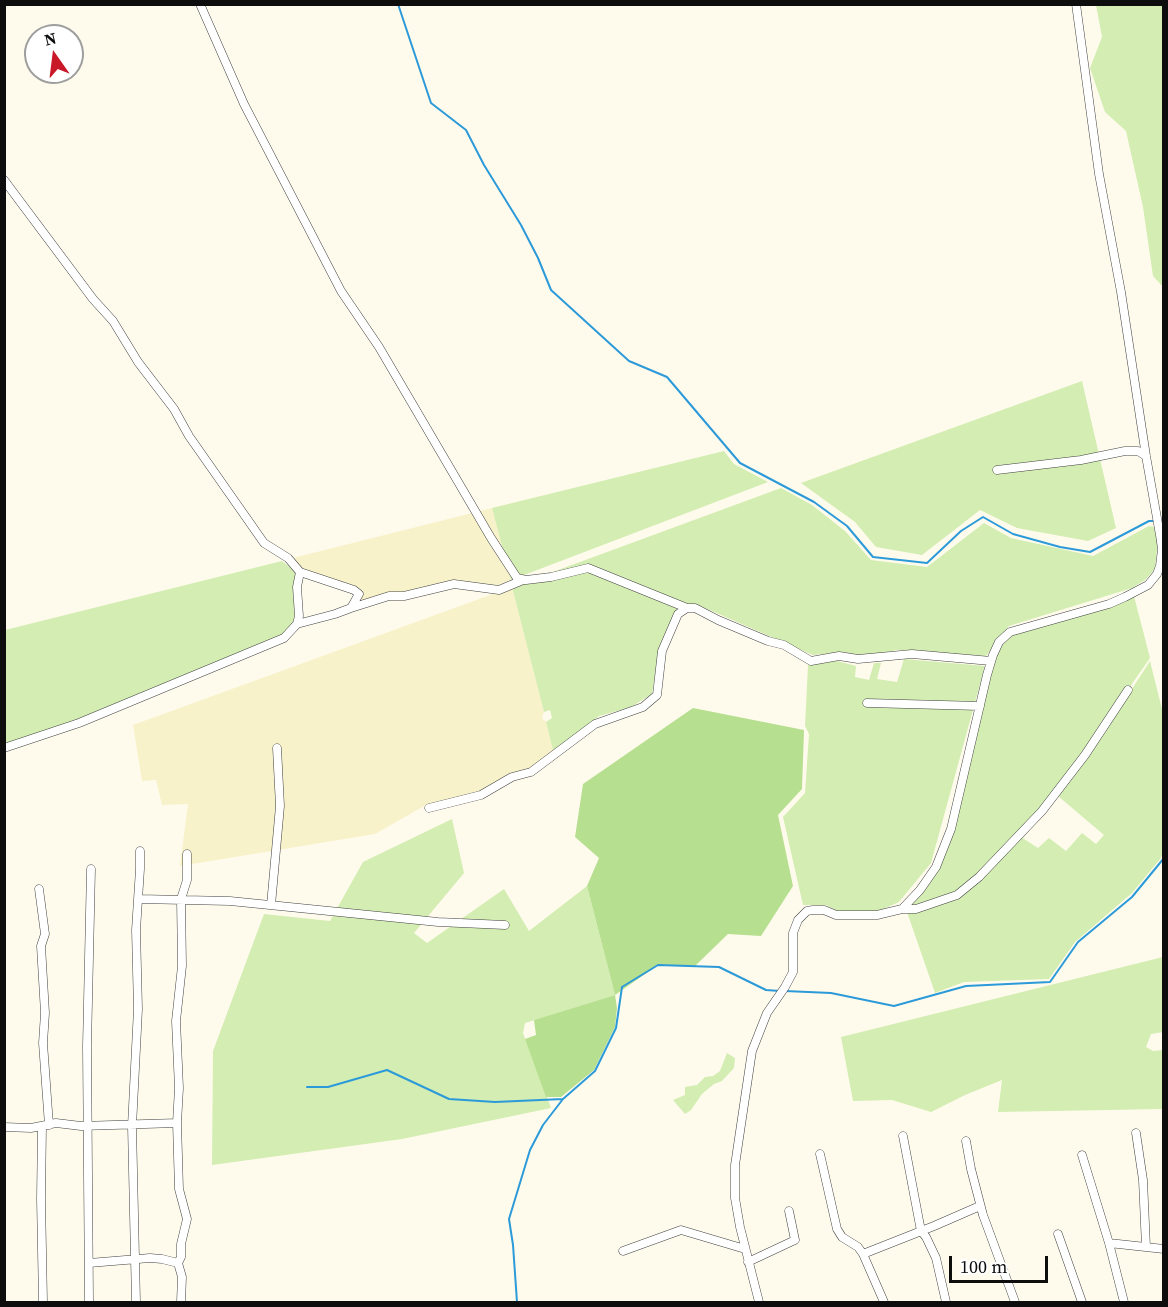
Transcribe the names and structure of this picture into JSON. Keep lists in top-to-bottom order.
{
  "scale_bar": "100 m",
  "north": "top"
}
